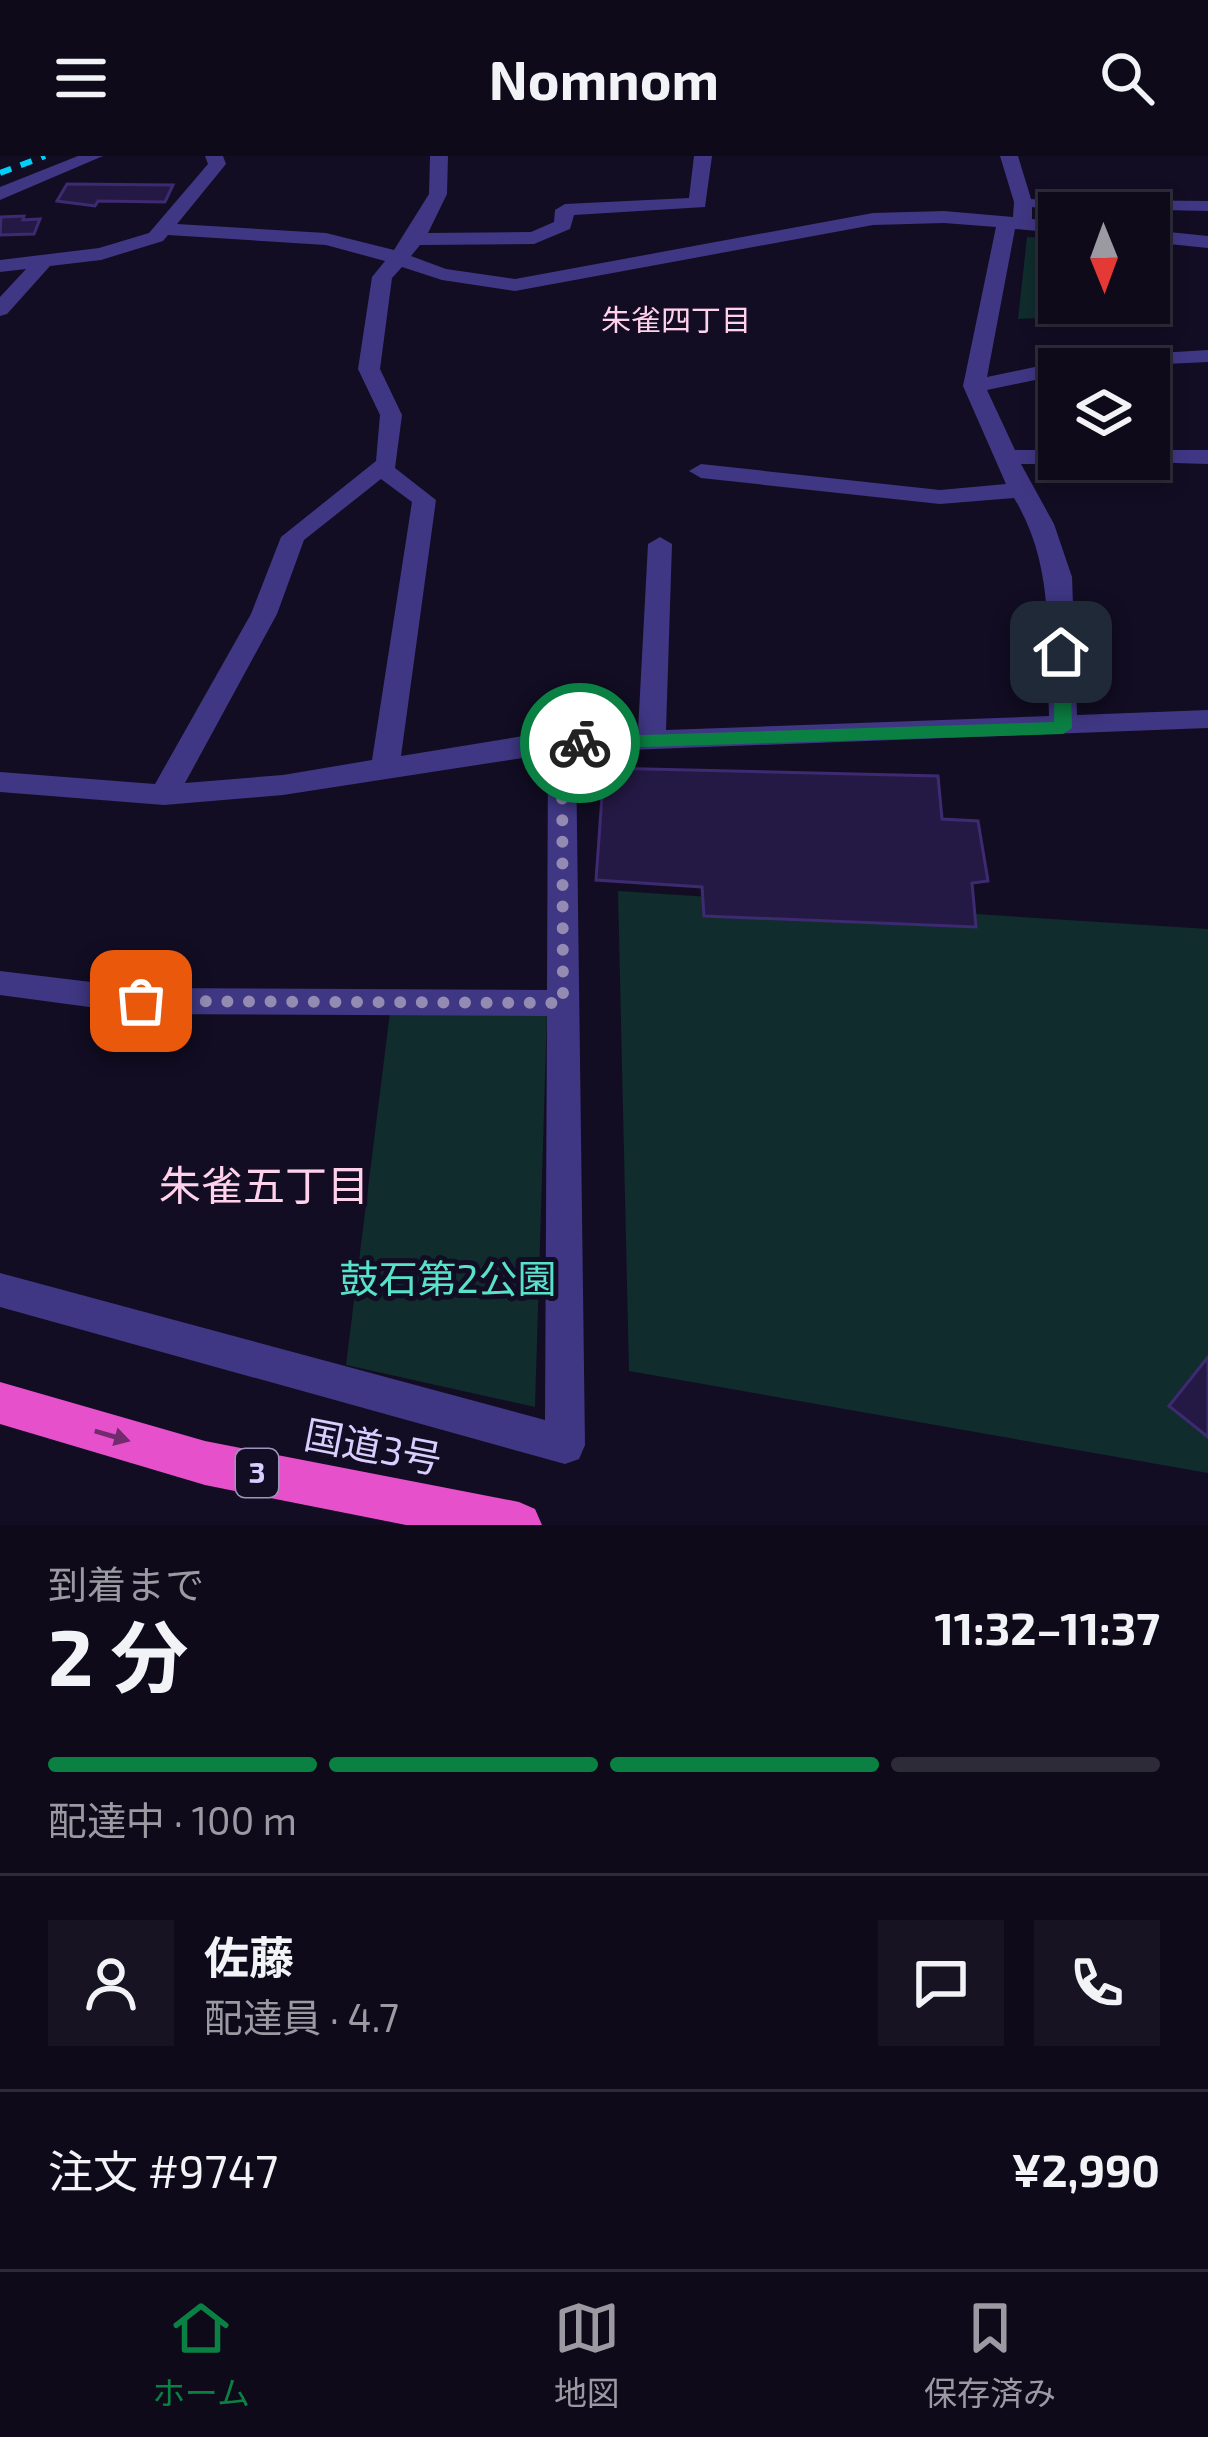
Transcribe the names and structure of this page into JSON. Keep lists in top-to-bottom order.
{
  "streets": {
    "highway": ["国道3号", "3"]
  },
  "one_way": ["国道3号"],
  "districts": ["朱雀四丁目", "朱雀五丁目"],
  "parks": ["鼓石第2公園"],
  "north": "bottom",
  "page": {
    "header": "Nomnom",
    "heading": ["2 分", "到着まで", "11:32–11:37"],
    "panel": [
      "佐藤",
      "配達員 · 4.7",
      "注文 #9747",
      "¥2,990"
    ],
    "bar": "配達中 · 100 m",
    "tabs": ["ホーム", "地図", "保存済み"]
  }
}
